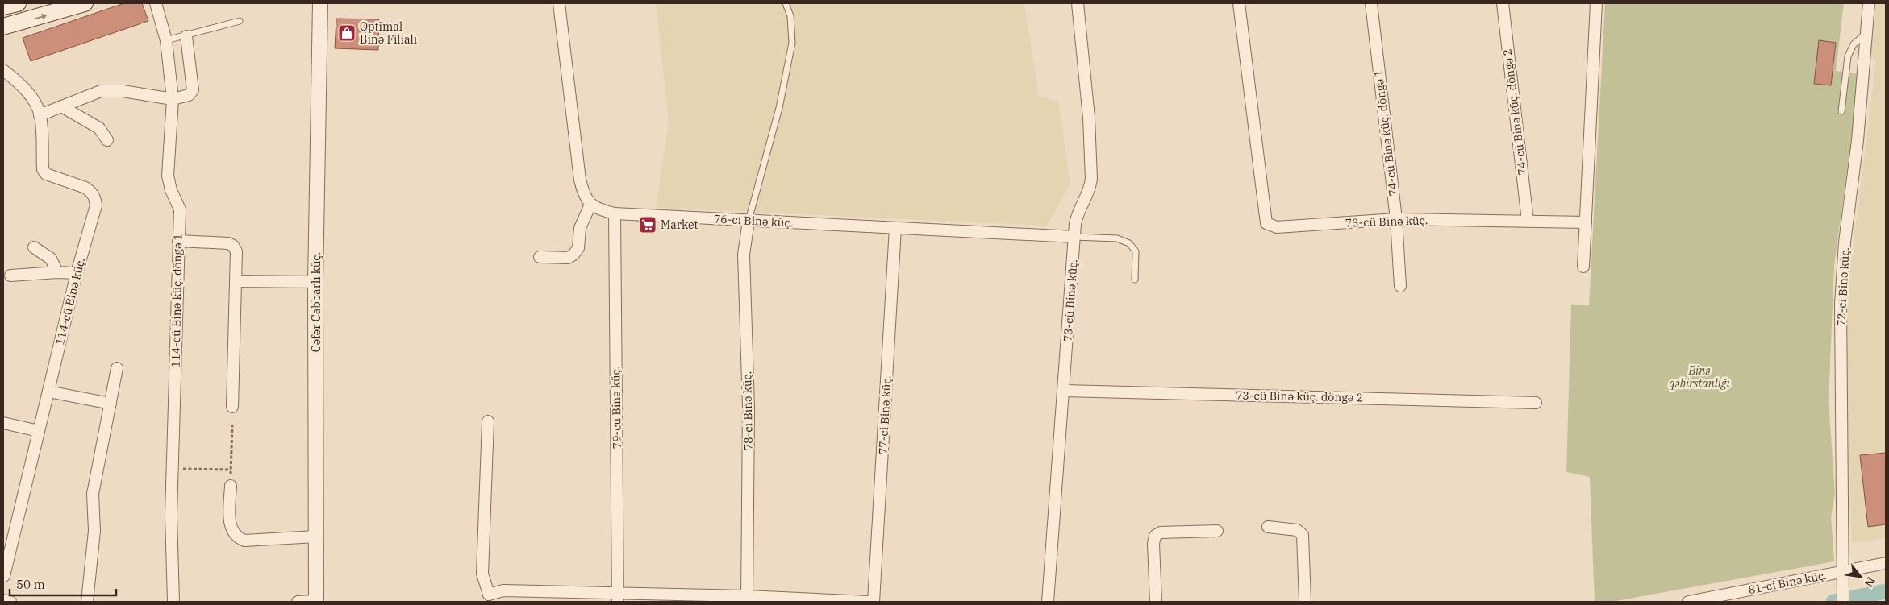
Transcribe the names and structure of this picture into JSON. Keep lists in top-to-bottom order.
{
  "streets": {
    "street": [
      "74-cü Binə küç. döngə 2",
      "74-cü Binə küç. döngə 1",
      "76-cı Binə küç.",
      "73-cü Binə küç.",
      "72-ci Binə küç.",
      "114-cü Binə küç. döngə 1",
      "114-cü Binə küç.",
      "Cəfər Cabbarlı küç.",
      "73-cü Binə küç. döngə 2",
      "79-cu Binə küç.",
      "78-ci Binə küç.",
      "77-ci Binə küç.",
      "81-ci Binə küç."
    ]
  },
  "crossings": [
    ["74-cü Binə küç. döngə 2", "73-cü Binə küç."],
    ["74-cü Binə küç. döngə 1", "73-cü Binə küç."],
    ["76-cı Binə küç.", "73-cü Binə küç."],
    ["76-cı Binə küç.", "79-cu Binə küç."],
    ["76-cı Binə küç.", "78-ci Binə küç."],
    ["76-cı Binə küç.", "77-ci Binə küç."],
    ["73-cü Binə küç.", "73-cü Binə küç. döngə 2"],
    ["72-ci Binə küç.", "81-ci Binə küç."]
  ],
  "parks": ["Binə qəbirstanlığı"],
  "places": {
    "shop": ["Optimal Binə Filialı"],
    "supermarket": ["Market"]
  },
  "scale_bar": "50 m",
  "north": "bottom right"
}
